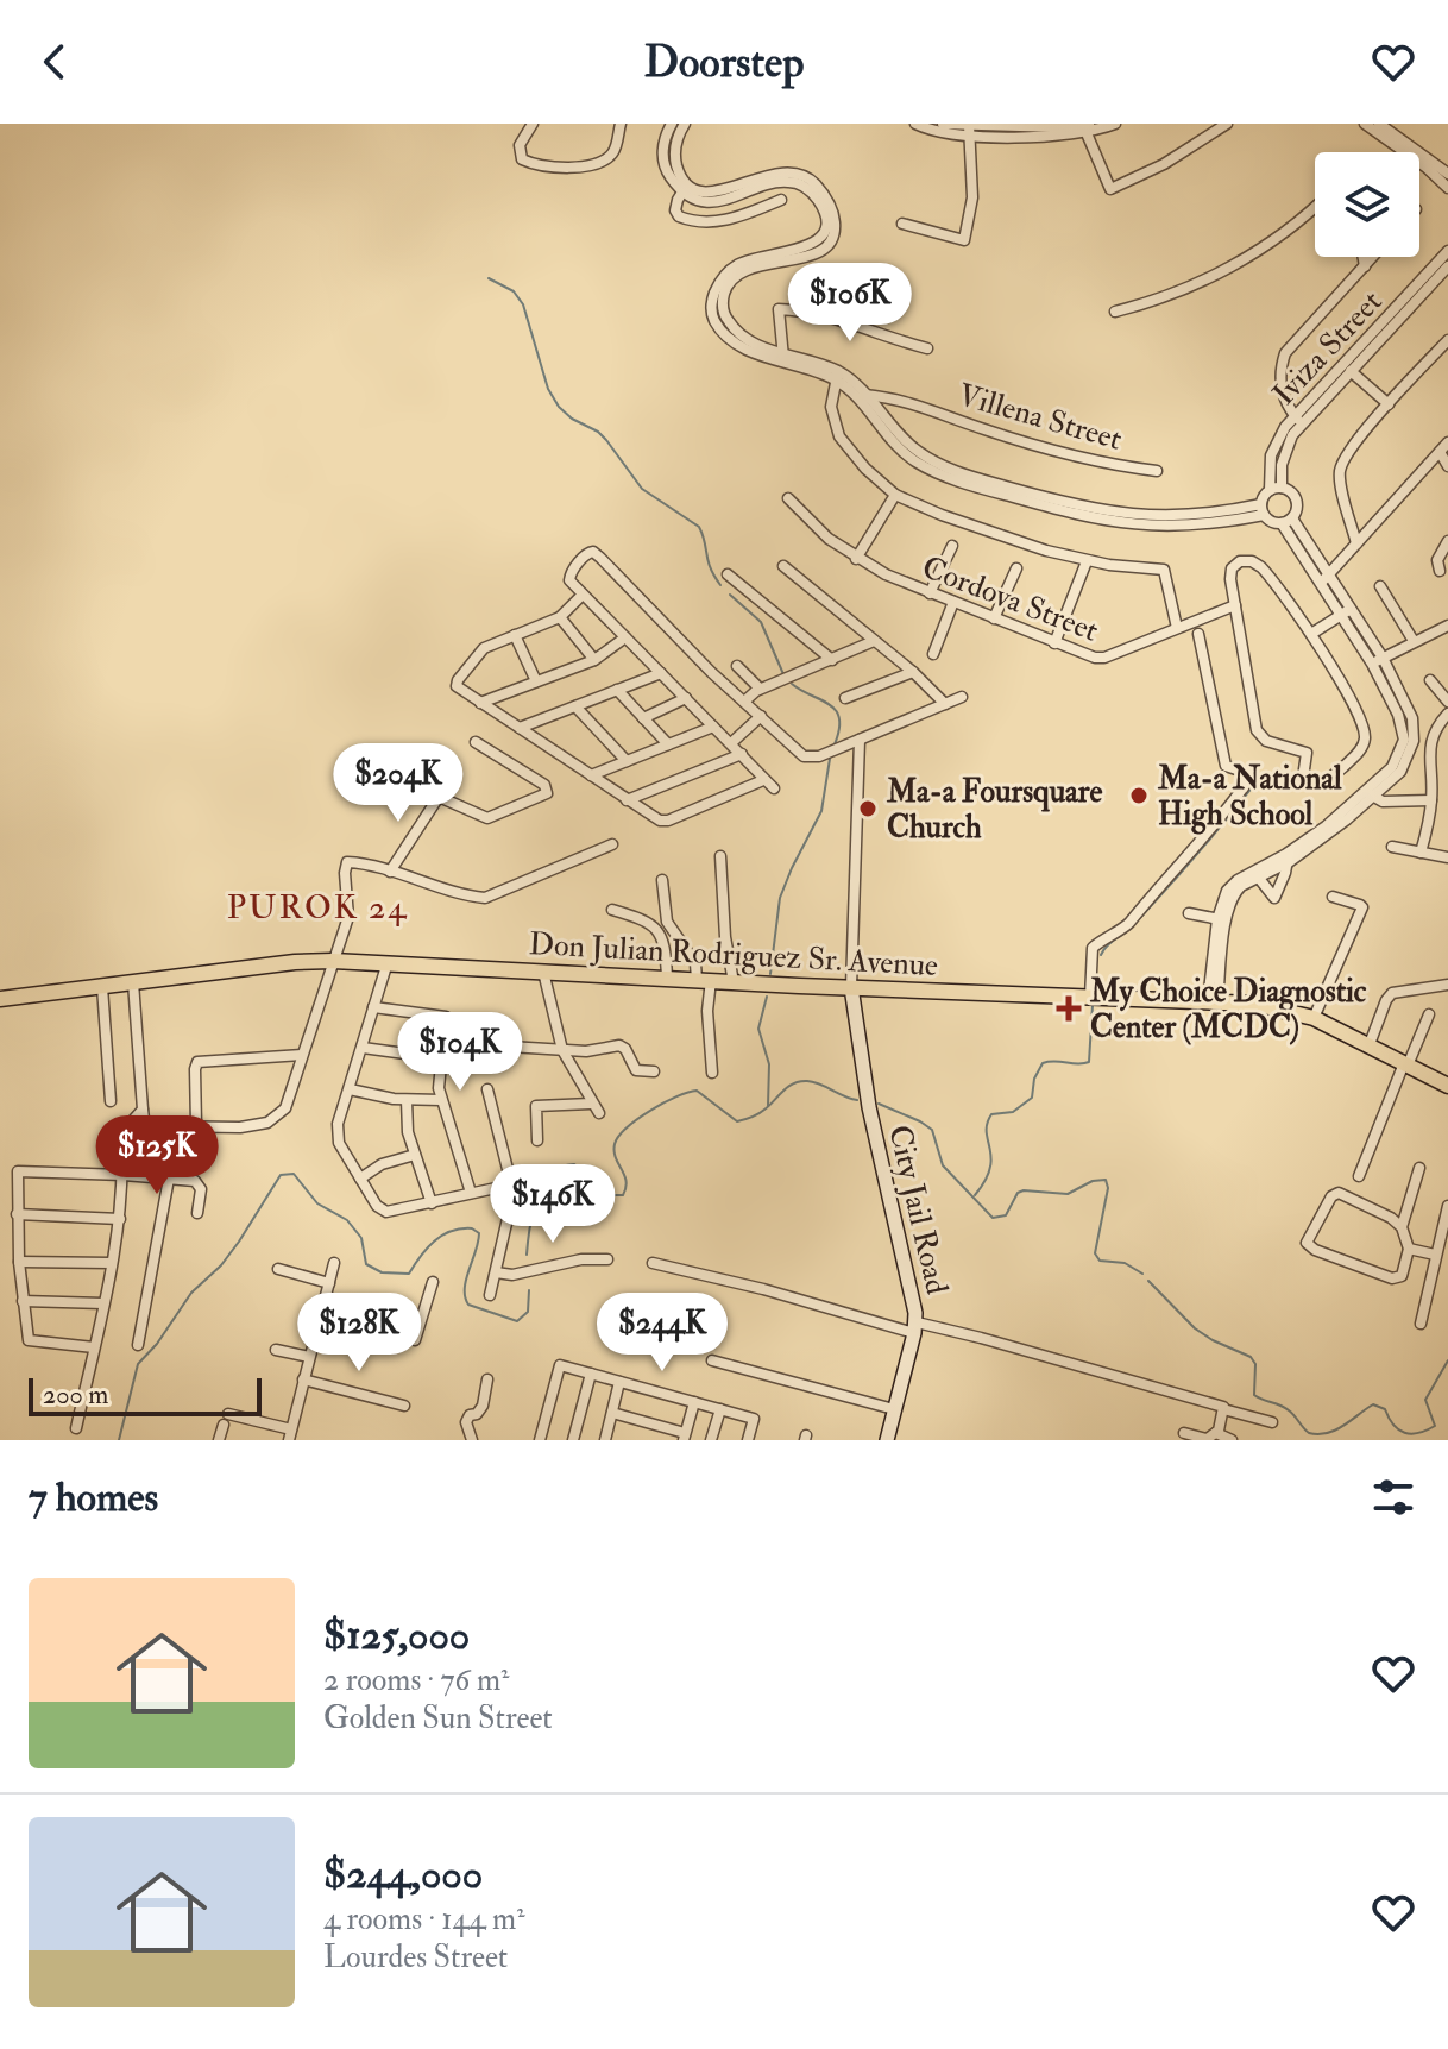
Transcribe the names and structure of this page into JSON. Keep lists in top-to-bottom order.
{
  "streets": {
    "main road": ["Don Julian Rodriguez Sr. Avenue"],
    "street": [
      "Iviza Street",
      "Villena Street",
      "Cordova Street",
      "City Jail Road"
    ]
  },
  "crossings": [
    ["Don Julian Rodriguez Sr. Avenue", "City Jail Road"]
  ],
  "districts": ["PUROK 24"],
  "places": {
    "other": ["Ma-a National High School", "Ma-a Foursquare Church"],
    "health": ["My Choice Diagnostic Center (MCDC)"]
  },
  "scale_bar": "200 m",
  "page": {
    "header": "Doorstep",
    "price": [
      "$106K",
      "$204K",
      "$104K",
      "$125K",
      "$146K",
      "$128K",
      "$244K"
    ],
    "scale": "200 m",
    "heading": "7 homes",
    "list": [
      {
        "name": "$125,000",
        "note": "2 rooms · 76 m² · Golden Sun Street"
      },
      {
        "name": "$244,000",
        "note": "4 rooms · 144 m² · Lourdes Street"
      }
    ]
  }
}
